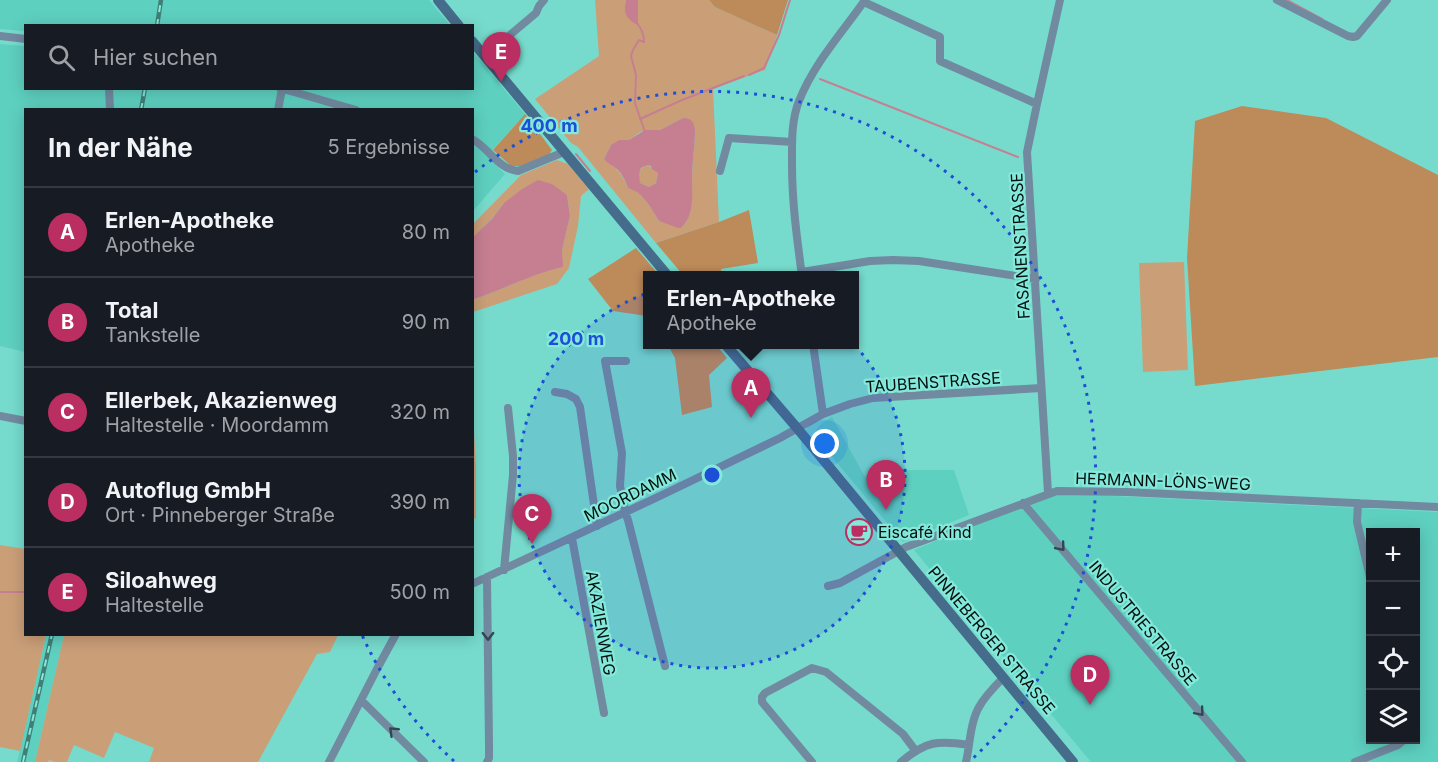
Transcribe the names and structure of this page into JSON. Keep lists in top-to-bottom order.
{
  "streets": {
    "main road": ["PINNEBERGER STRASSE"],
    "street": [
      "FASANENSTRASSE",
      "TAUBENSTRASSE",
      "HERMANN-LÖNS-WEG",
      "MOORDAMM",
      "AKAZIENWEG",
      "INDUSTRIESTRASSE"
    ]
  },
  "crossings": [
    ["FASANENSTRASSE", "TAUBENSTRASSE"],
    ["FASANENSTRASSE", "HERMANN-LÖNS-WEG"],
    ["TAUBENSTRASSE", "MOORDAMM"],
    ["TAUBENSTRASSE", "PINNEBERGER STRASSE"],
    ["HERMANN-LÖNS-WEG", "INDUSTRIESTRASSE"],
    ["HERMANN-LÖNS-WEG", "PINNEBERGER STRASSE"],
    ["MOORDAMM", "AKAZIENWEG"],
    ["MOORDAMM", "PINNEBERGER STRASSE"]
  ],
  "one_way": ["INDUSTRIESTRASSE"],
  "places": {
    "cafe": ["Eiscafé Kind"]
  },
  "page": {
    "search": "Hier suchen",
    "pins": [
      "E",
      "A",
      "B",
      "C",
      "D"
    ],
    "heading": ["In der Nähe", "5 Ergebnisse"],
    "list": [
      {
        "mark": "A",
        "name": "Erlen-Apotheke",
        "note": "Apotheke",
        "value": "80 m"
      },
      {
        "mark": "B",
        "name": "Total",
        "note": "Tankstelle",
        "value": "90 m"
      },
      {
        "mark": "C",
        "name": "Ellerbek, Akazienweg",
        "note": "Haltestelle · Moordamm",
        "value": "320 m"
      },
      {
        "mark": "D",
        "name": "Autoflug GmbH",
        "note": "Ort · Pinneberger Straße",
        "value": "390 m"
      },
      {
        "mark": "E",
        "name": "Siloahweg",
        "note": "Haltestelle",
        "value": "500 m"
      }
    ],
    "popup": ["Erlen-Apotheke", "Apotheke"],
    "map_buttons": ["+", "−"]
  },
  "rings": ["400 m", "200 m"]
}
